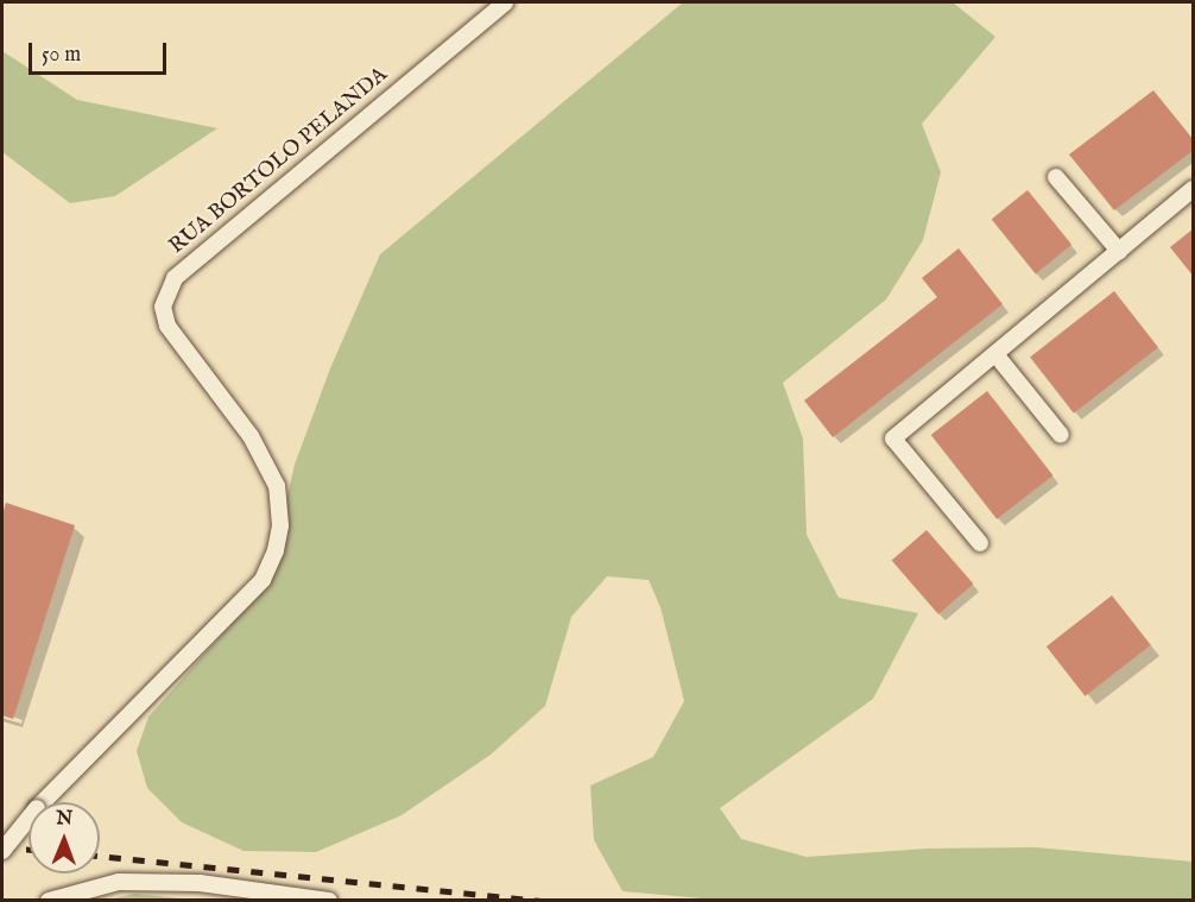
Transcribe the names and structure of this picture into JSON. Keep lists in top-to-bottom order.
{
  "streets": {
    "street": ["RUA BORTOLO PELANDA"]
  },
  "scale_bar": "50 m",
  "north": "top"
}
